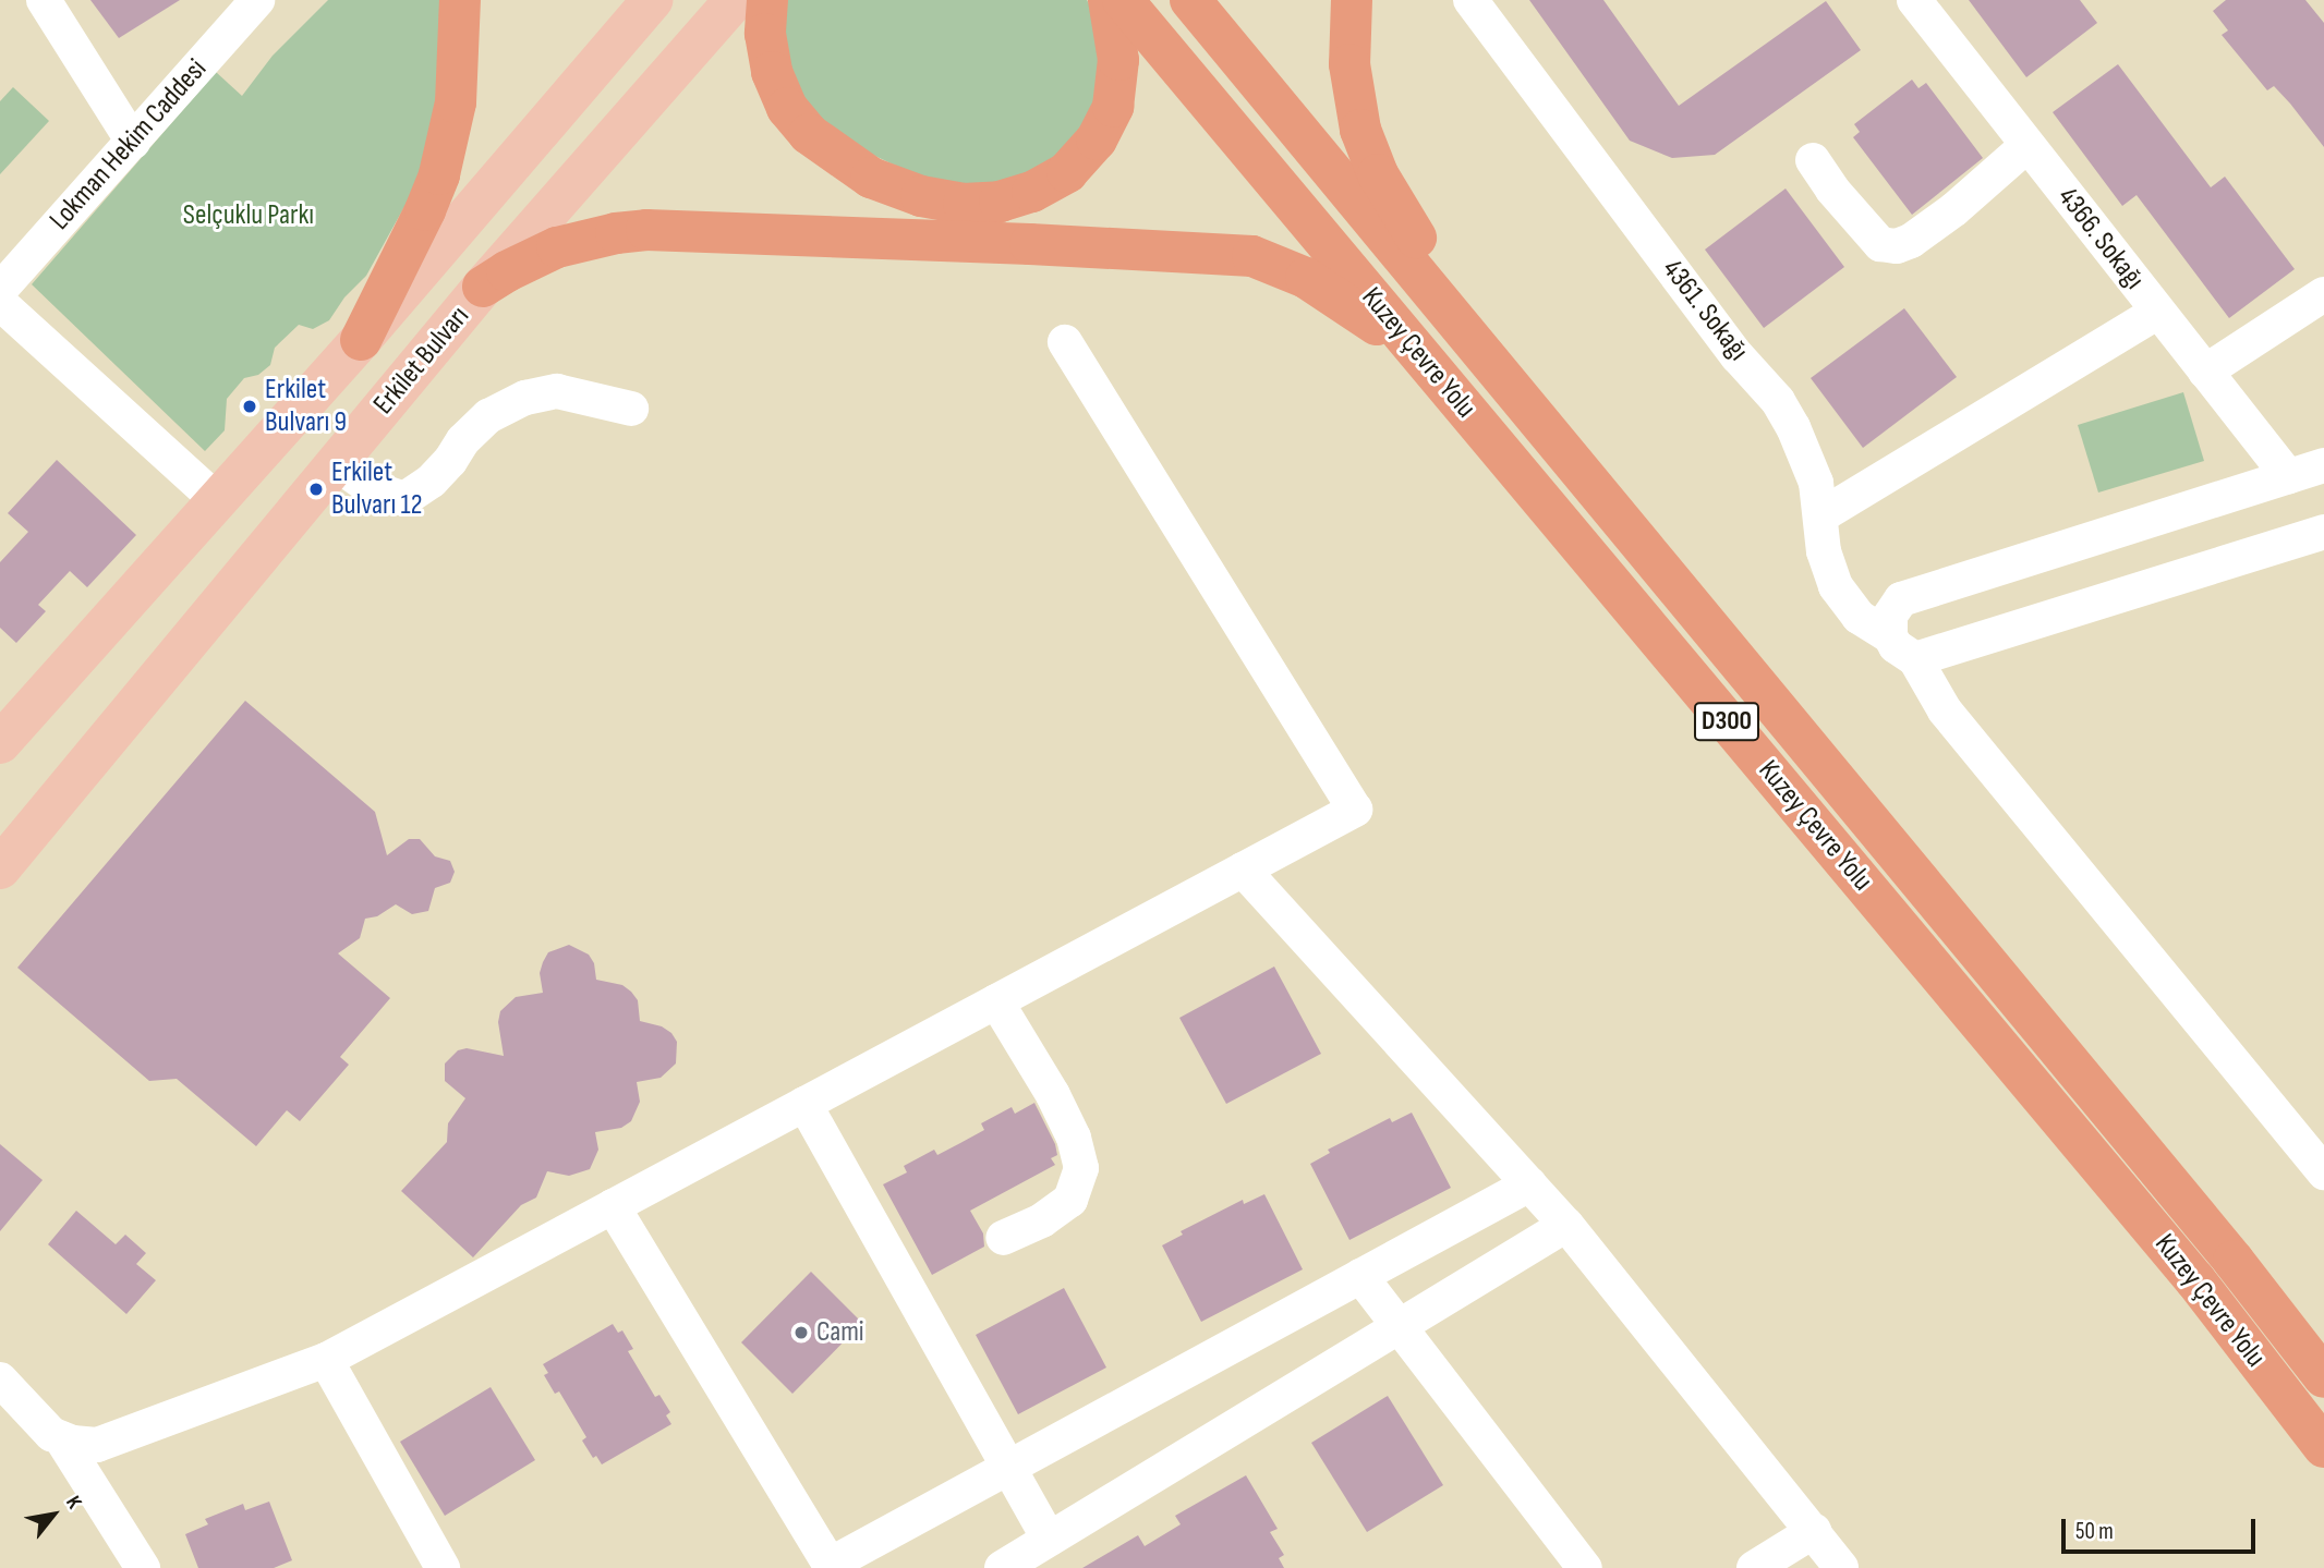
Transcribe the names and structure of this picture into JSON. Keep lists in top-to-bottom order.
{
  "streets": {
    "highway": ["Kuzey Çevre Yolu", "D300"],
    "main road": ["Erkilet Bulvarı"],
    "street": ["Lokman Hekim Caddesi", "4366. Sokağı", "4361. Sokağı"]
  },
  "parks": ["Selçuklu Parkı"],
  "places": ["Erkilet Bulvarı 9", "Erkilet Bulvarı 12", "Cami"],
  "scale_bar": "50 m",
  "north": "top right"
}
